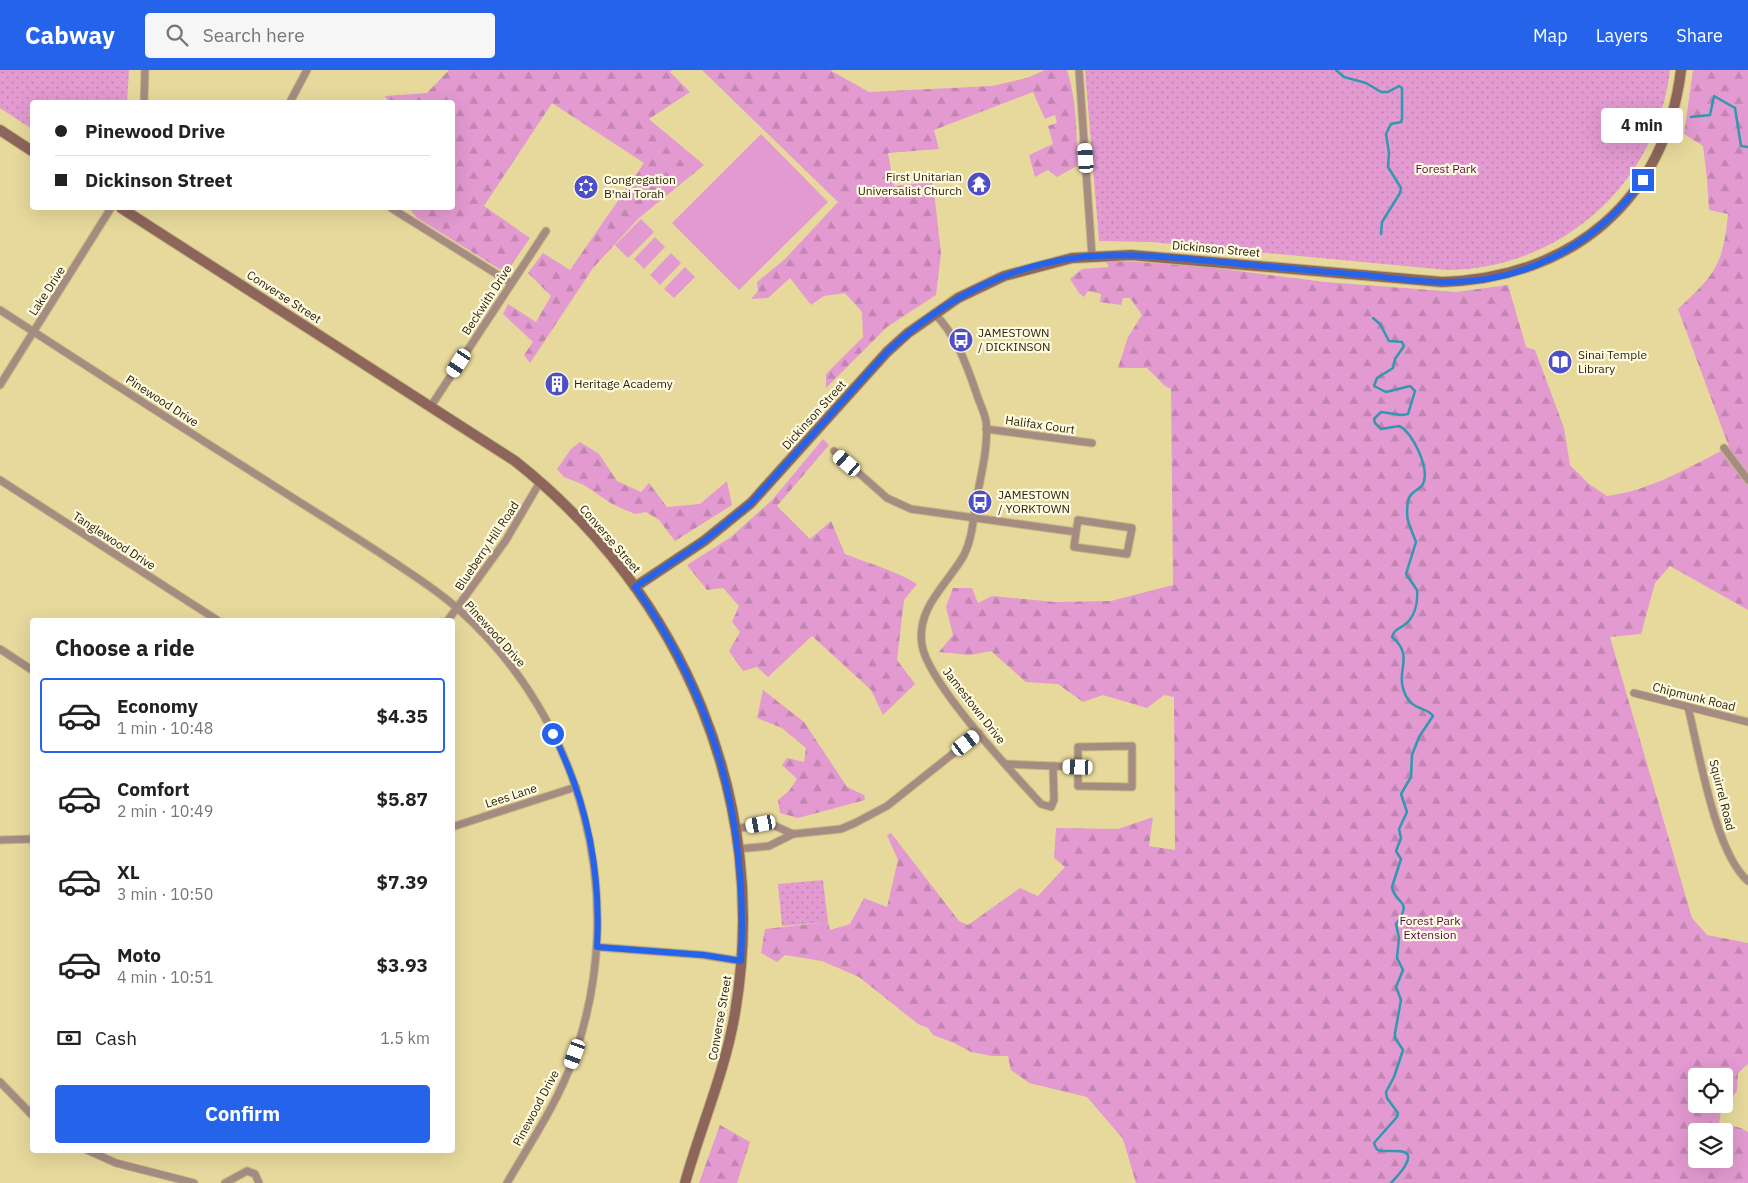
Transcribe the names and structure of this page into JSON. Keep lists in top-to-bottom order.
{
  "streets": {
    "main road": ["Dickinson Street", "Converse Street"],
    "street": [
      "Lake Drive",
      "Beckwith Drive",
      "Pinewood Drive",
      "Halifax Court",
      "Tanglewood Drive",
      "Blueberry Hill Road",
      "Chipmunk Road",
      "Jamestown Drive",
      "Squirrel Road",
      "Lees Lane"
    ]
  },
  "crossings": [
    ["Dickinson Street", "Converse Street"],
    ["Dickinson Street", "Jamestown Drive"],
    ["Lake Drive", "Pinewood Drive"],
    ["Converse Street", "Beckwith Drive"],
    ["Converse Street", "Blueberry Hill Road"],
    ["Pinewood Drive", "Blueberry Hill Road"],
    ["Pinewood Drive", "Lees Lane"],
    ["Halifax Court", "Jamestown Drive"],
    ["Chipmunk Road", "Squirrel Road"]
  ],
  "parks": ["Forest Park", "Forest Park Extension"],
  "places": {
    "temple": ["First Unitarian Universalist Church"],
    "synagogue": ["Congregation B'nai Torah"],
    "bus stop": ["JAMESTOWN / DICKINSON", "JAMESTOWN / YORKTOWN"],
    "library": ["Sinai Temple Library"],
    "building": ["Heritage Academy"]
  },
  "page": {
    "header": "Cabway",
    "search": "Search here",
    "nav": ["Map", "Layers", "Share"],
    "banner": ["Pinewood Drive", "Dickinson Street"],
    "bubble": "4 min",
    "heading": "Choose a ride",
    "list": [
      {
        "name": "Economy",
        "note": "1 min · 10:48",
        "value": "$4.35"
      },
      {
        "name": "Comfort",
        "note": "2 min · 10:49",
        "value": "$5.87"
      },
      {
        "name": "XL",
        "note": "3 min · 10:50",
        "value": "$7.39"
      },
      {
        "name": "Moto",
        "note": "4 min · 10:51",
        "value": "$3.93"
      }
    ],
    "pay": ["Cash", "1.5 km"],
    "buttons": "Confirm"
  }
}
